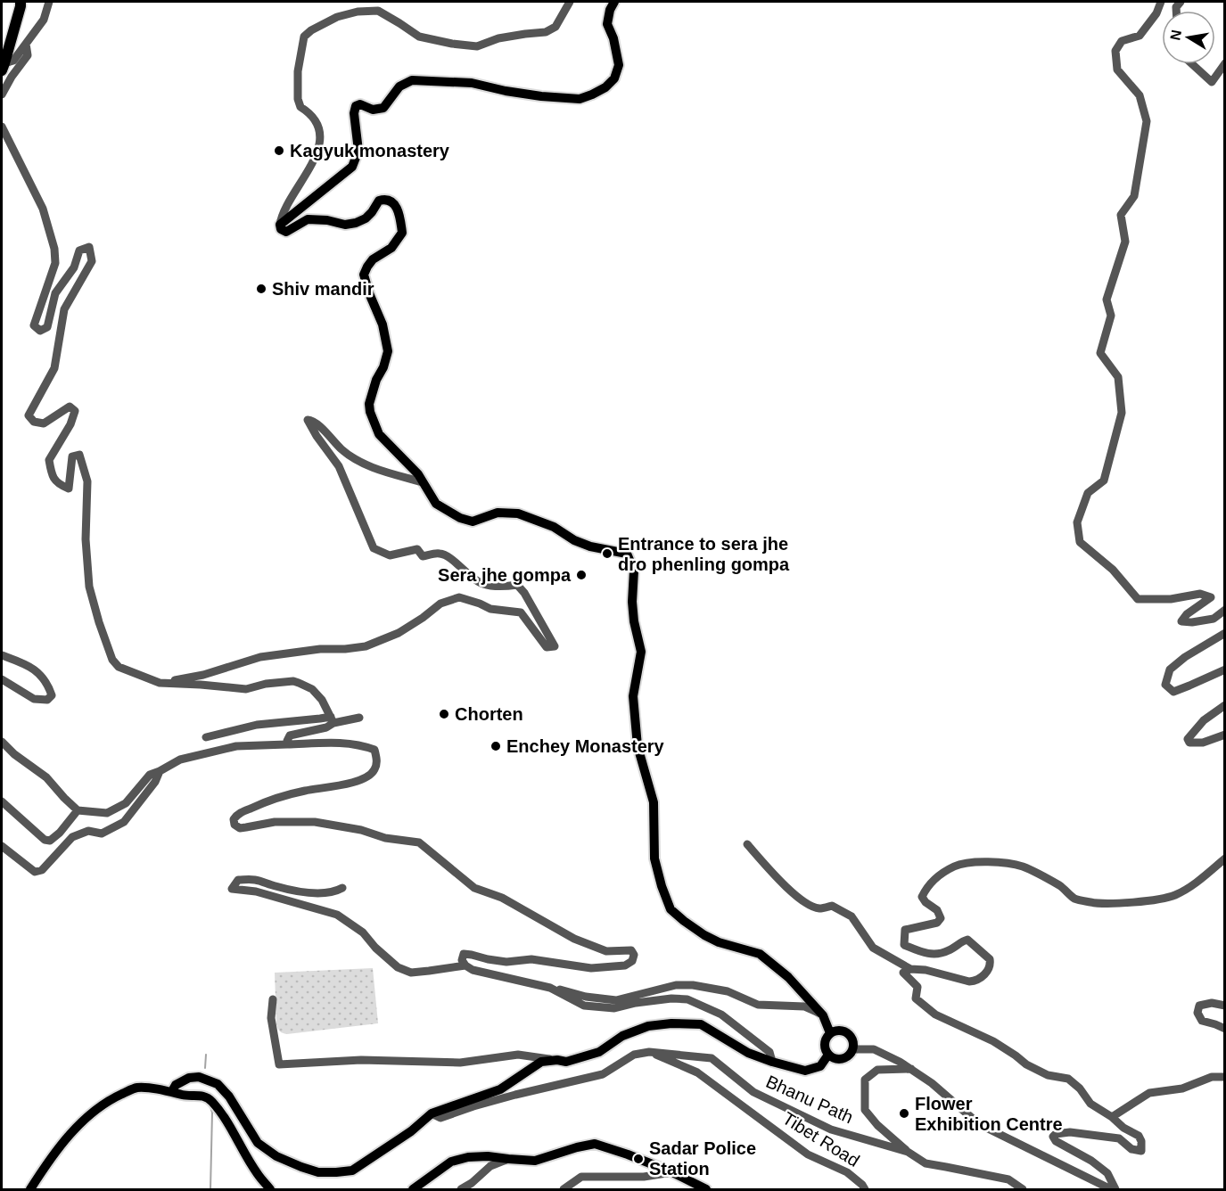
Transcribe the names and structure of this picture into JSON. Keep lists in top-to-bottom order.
{
  "streets": {
    "street": ["Bhanu Path", "Tibet Road"]
  },
  "crossings": [
    ["Bhanu Path", "Tibet Road"]
  ],
  "places": [
    "Kagyuk monastery",
    "Shiv mandir",
    "Entrance to sera jhe dro phenling gompa",
    "Sera jhe gompa",
    "Chorten",
    "Enchey Monastery",
    "Flower Exhibition Centre",
    "Sadar Police Station"
  ],
  "north": "left"
}
